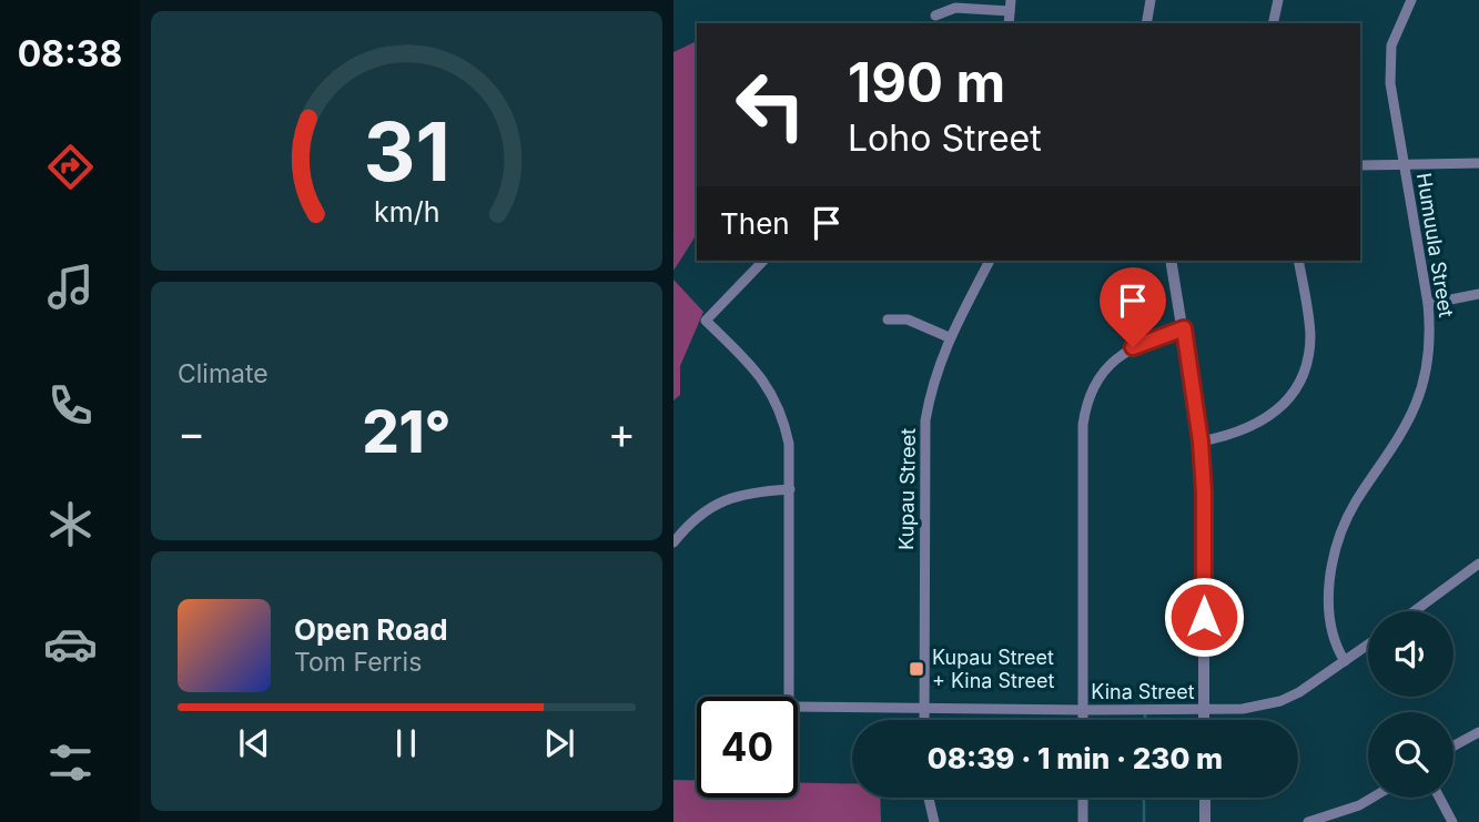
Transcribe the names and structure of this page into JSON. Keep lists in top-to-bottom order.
{
  "streets": {
    "street": ["Humuula Street", "Kupau Street", "Kina Street"]
  },
  "crossings": [
    ["Humuula Street", "Kina Street"],
    ["Kupau Street", "Kina Street"]
  ],
  "places": {
    "transit": ["Kupau Street + Kina Street"]
  },
  "page": {
    "tabs": "08:38",
    "turn": ["190 m", "Loho Street"],
    "then": "Then",
    "tile": "Climate",
    "heat": ["−", "21°", "+"],
    "song": ["Open Road", "Tom Ferris"],
    "limit": "40",
    "trip": "08:39 · 1 min · 230 m",
    "gauge": ["31", "km/h"]
  }
}
